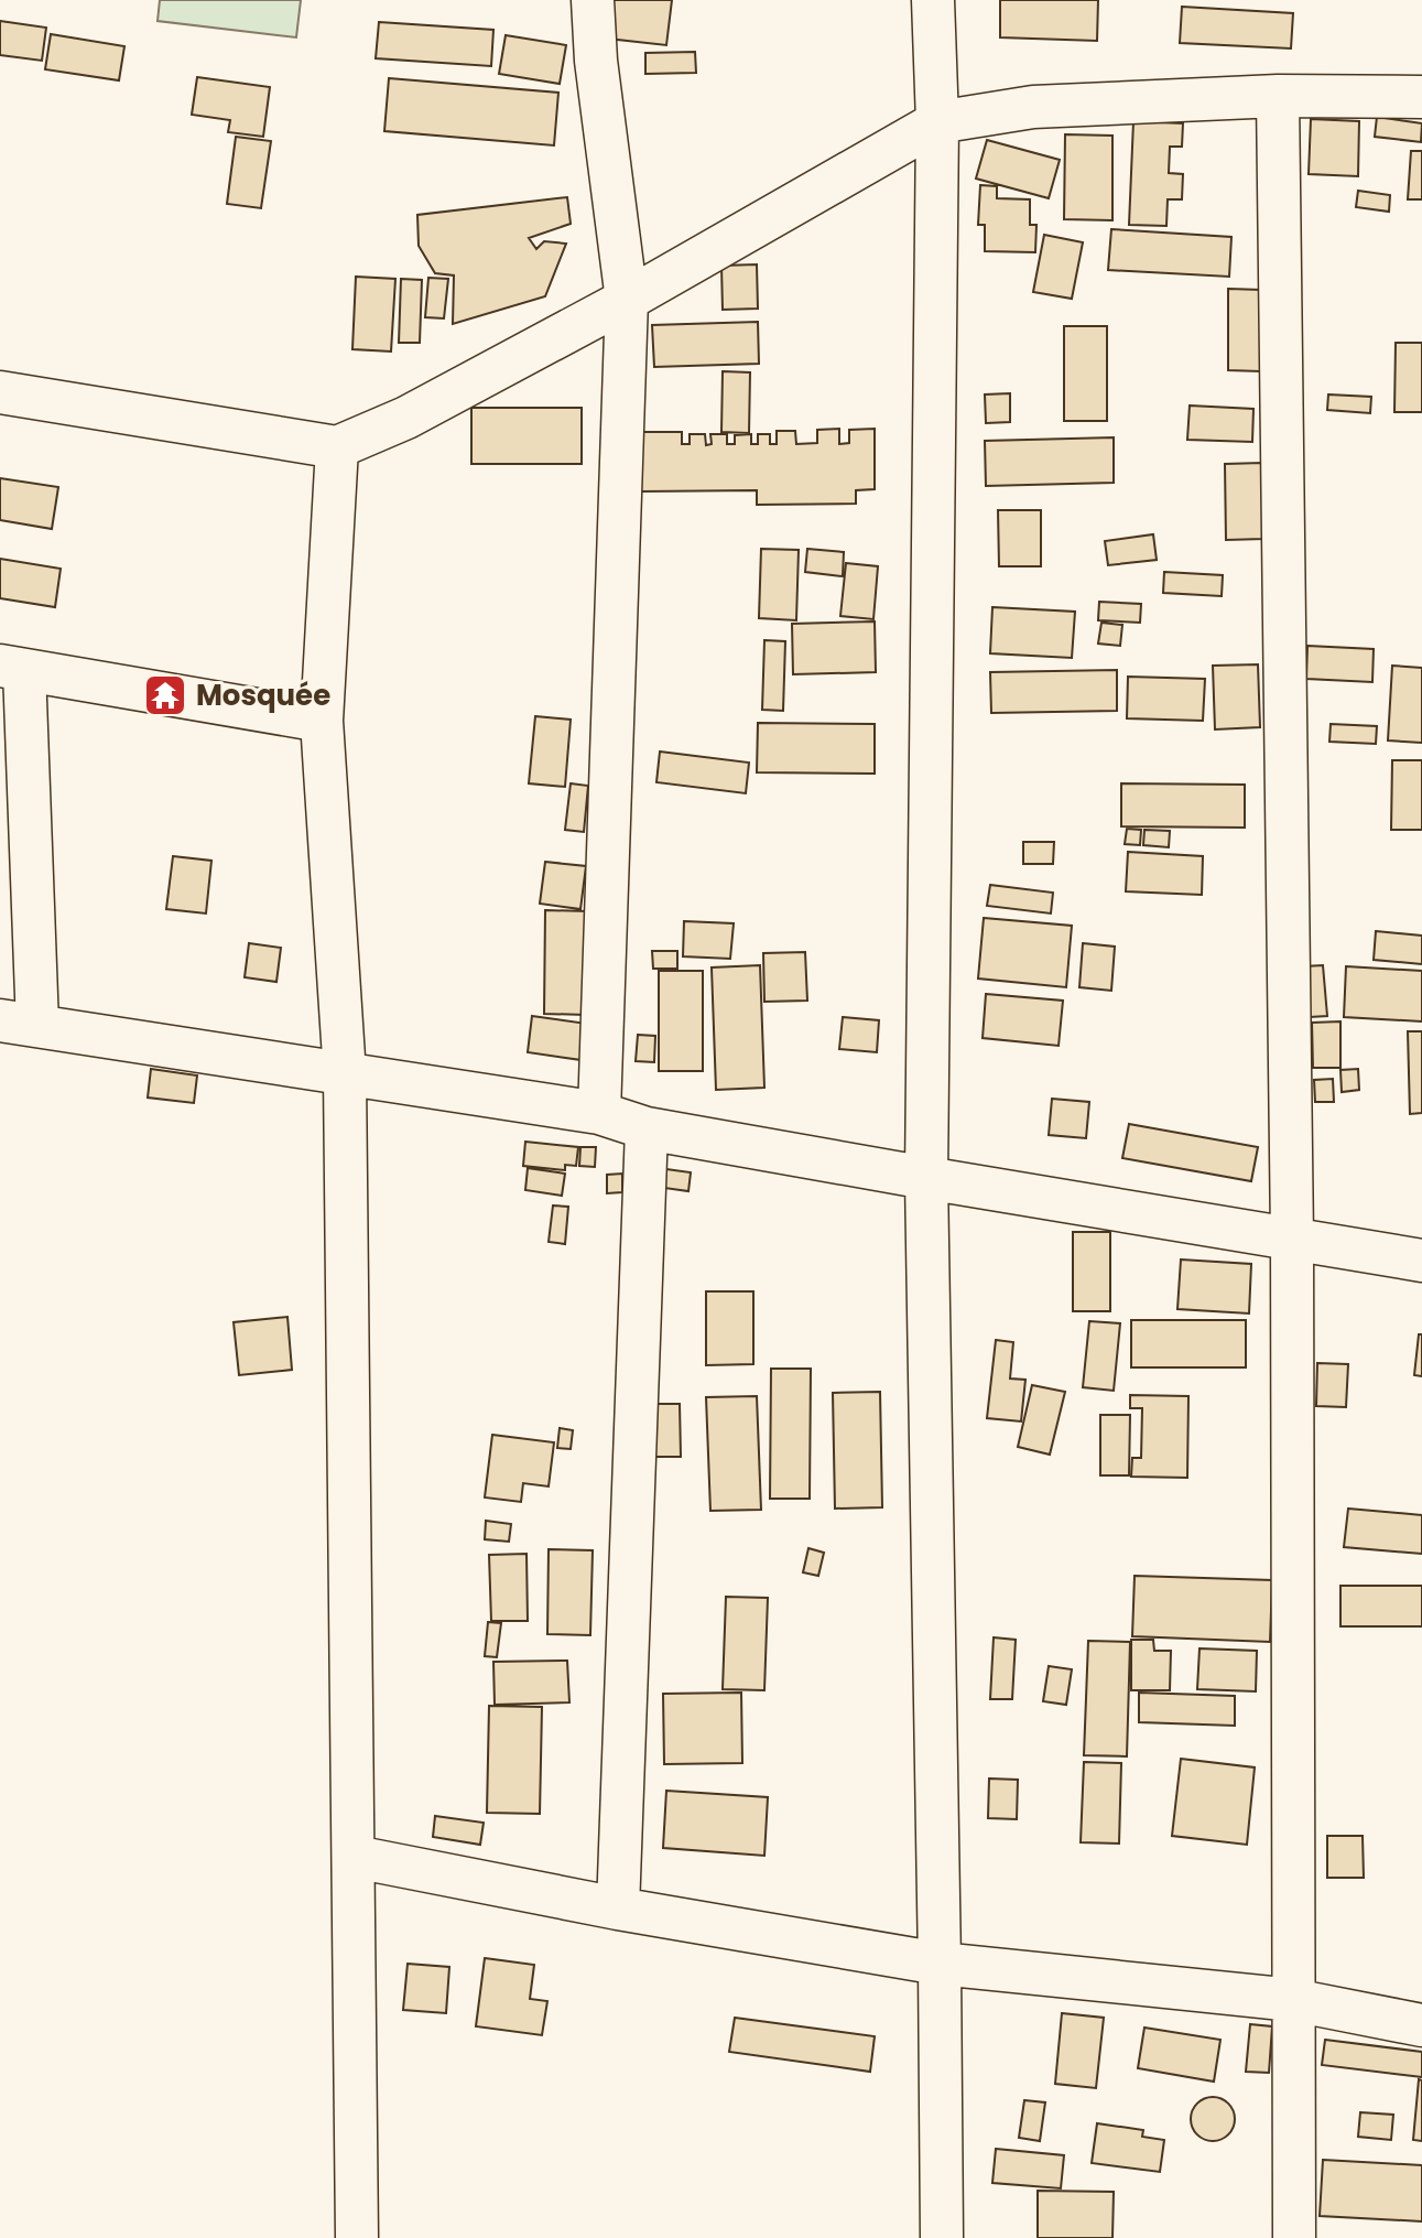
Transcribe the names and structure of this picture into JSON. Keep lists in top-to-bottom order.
{
  "places": {
    "temple": ["Mosquée"]
  }
}
